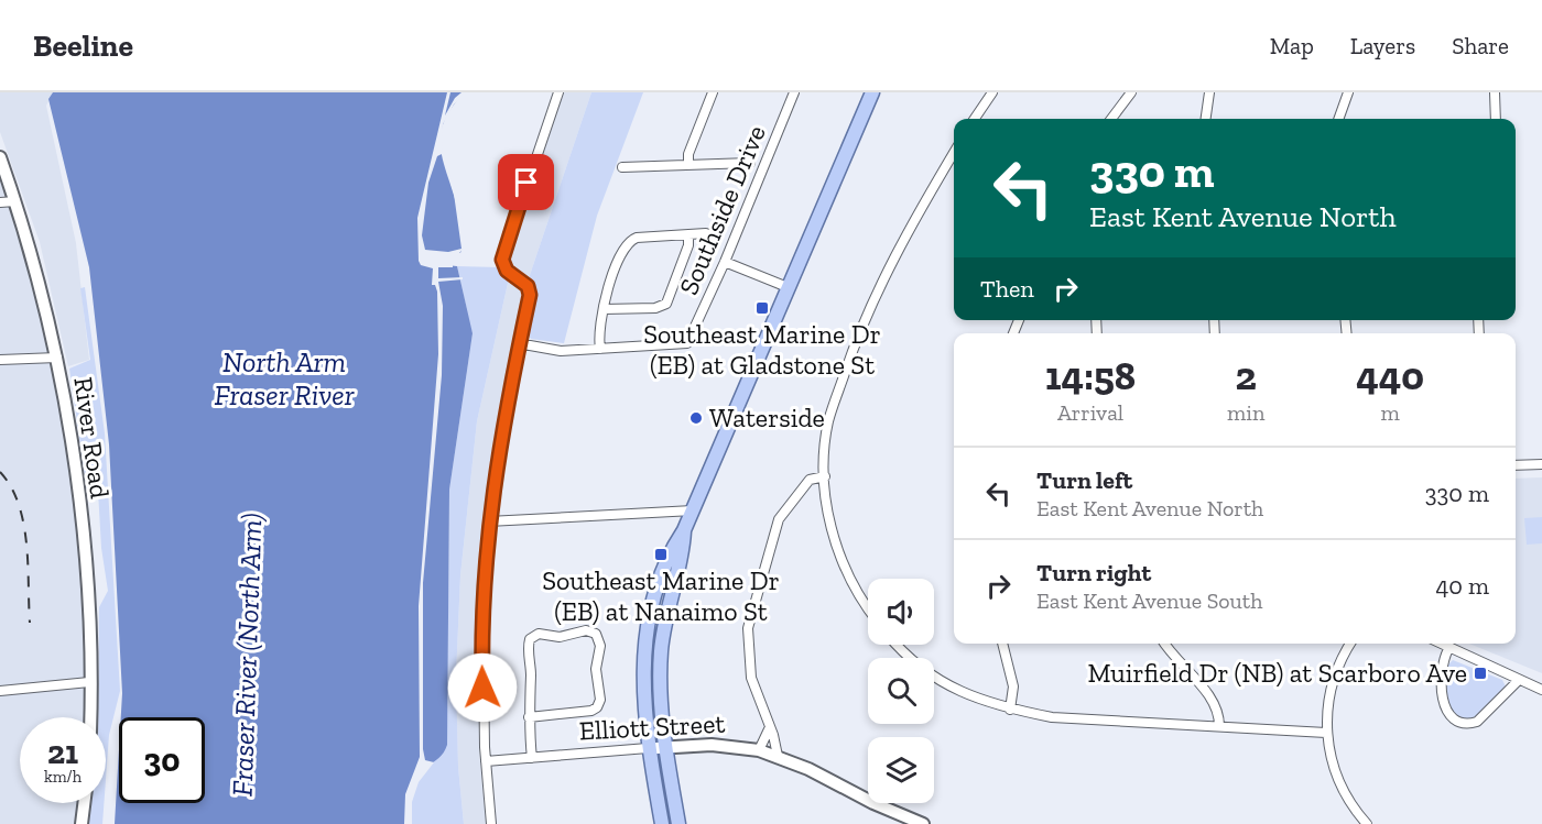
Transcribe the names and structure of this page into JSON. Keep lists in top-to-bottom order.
{
  "streets": {
    "street": ["Southside Drive", "River Road", "Elliott Street"]
  },
  "water": ["North Arm Fraser River", "Fraser River (North Arm)"],
  "places": {
    "transit": ["Southeast Marine Dr (EB) at Gladstone St", "Southeast Marine Dr (EB) at Nanaimo St", "Muirfield Dr (NB) at Scarboro Ave"],
    "other": ["Waterside"]
  },
  "page": {
    "header": "Beeline",
    "nav": ["Map", "Layers", "Share"],
    "turn": ["330 m", "East Kent Avenue North"],
    "then": "Then",
    "eta": [
      "14:58",
      "Arrival",
      "2",
      "min",
      "440",
      "m"
    ],
    "list": [
      {
        "name": "Turn left",
        "note": "East Kent Avenue North",
        "value": "330 m"
      },
      {
        "name": "Turn right",
        "note": "East Kent Avenue South",
        "value": "40 m"
      }
    ],
    "speed": "21 km/h",
    "limit": "30"
  }
}
